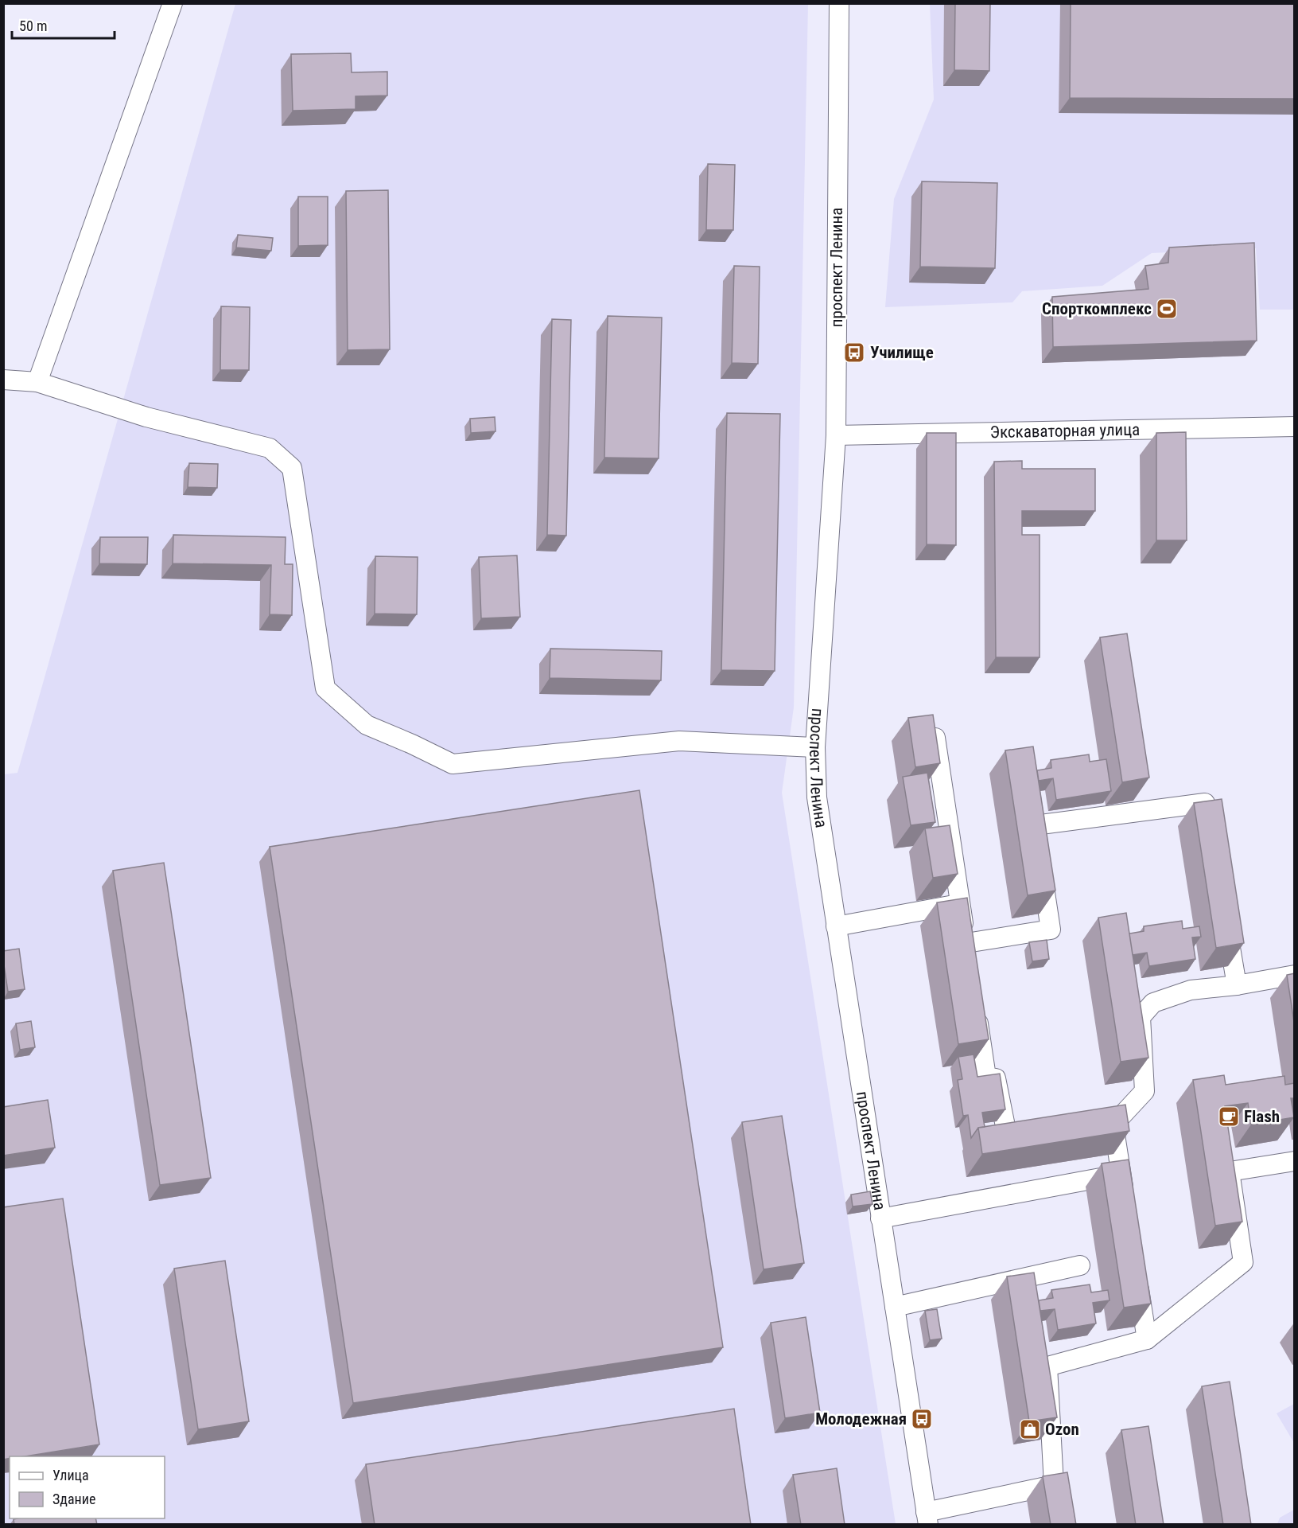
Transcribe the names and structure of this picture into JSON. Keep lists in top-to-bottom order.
{
  "streets": {
    "street": ["проспект Ленина", "Экскаваторная улица"]
  },
  "crossings": [
    ["проспект Ленина", "Экскаваторная улица"]
  ],
  "places": {
    "sports": ["Спорткомплекс"],
    "bus stop": ["Училище", "Молодежная"],
    "cafe": ["Flash"],
    "shop": ["Ozon"]
  },
  "legend": ["Улица", "Здание"],
  "scale_bar": "50 m"
}
